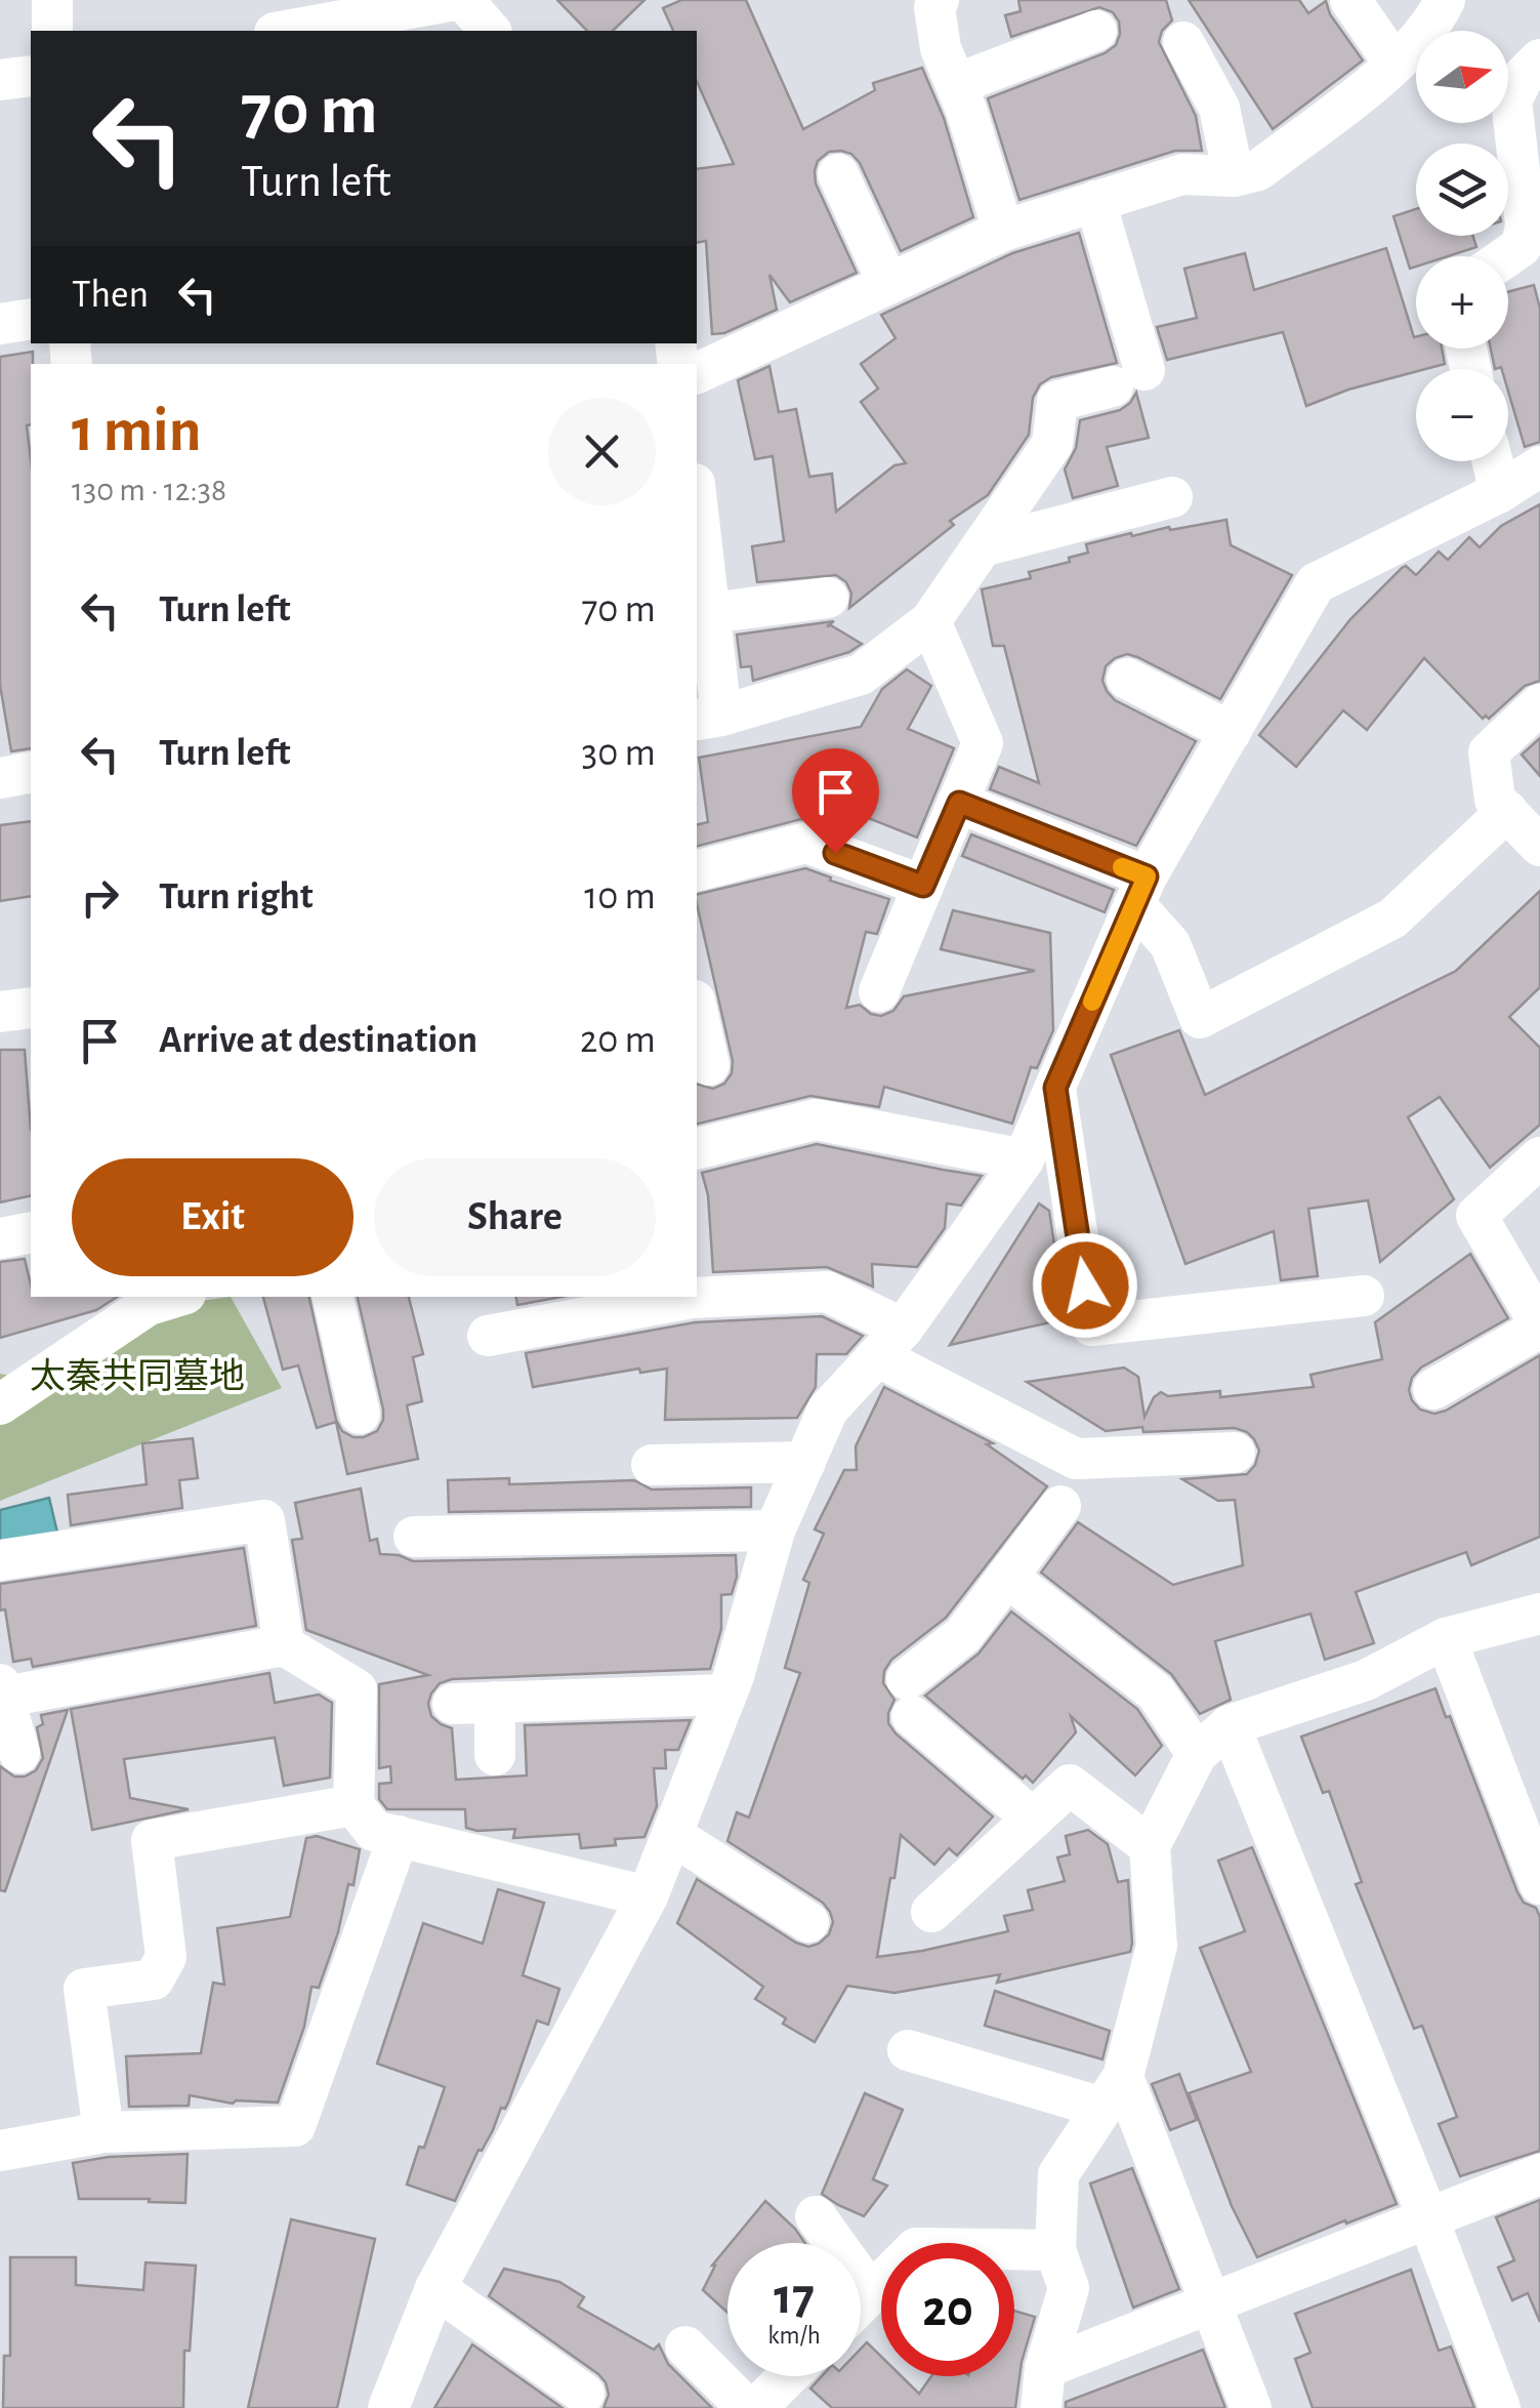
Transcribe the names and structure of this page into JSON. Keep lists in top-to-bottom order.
{
  "parks": ["太秦共同墓地"],
  "north": "right",
  "page": {
    "map_buttons": ["+", "−"],
    "turn": ["70 m", "Turn left"],
    "then": "Then",
    "heading": ["1 min", "130 m · 12:38"],
    "list": [
      {
        "name": "Turn left",
        "value": "70 m"
      },
      {
        "name": "Turn left",
        "value": "30 m"
      },
      {
        "name": "Turn right",
        "value": "10 m"
      },
      {
        "name": "Arrive at destination",
        "value": "20 m"
      }
    ],
    "buttons": ["Exit", "Share"],
    "speed": "17 km/h",
    "limit": "20"
  }
}
